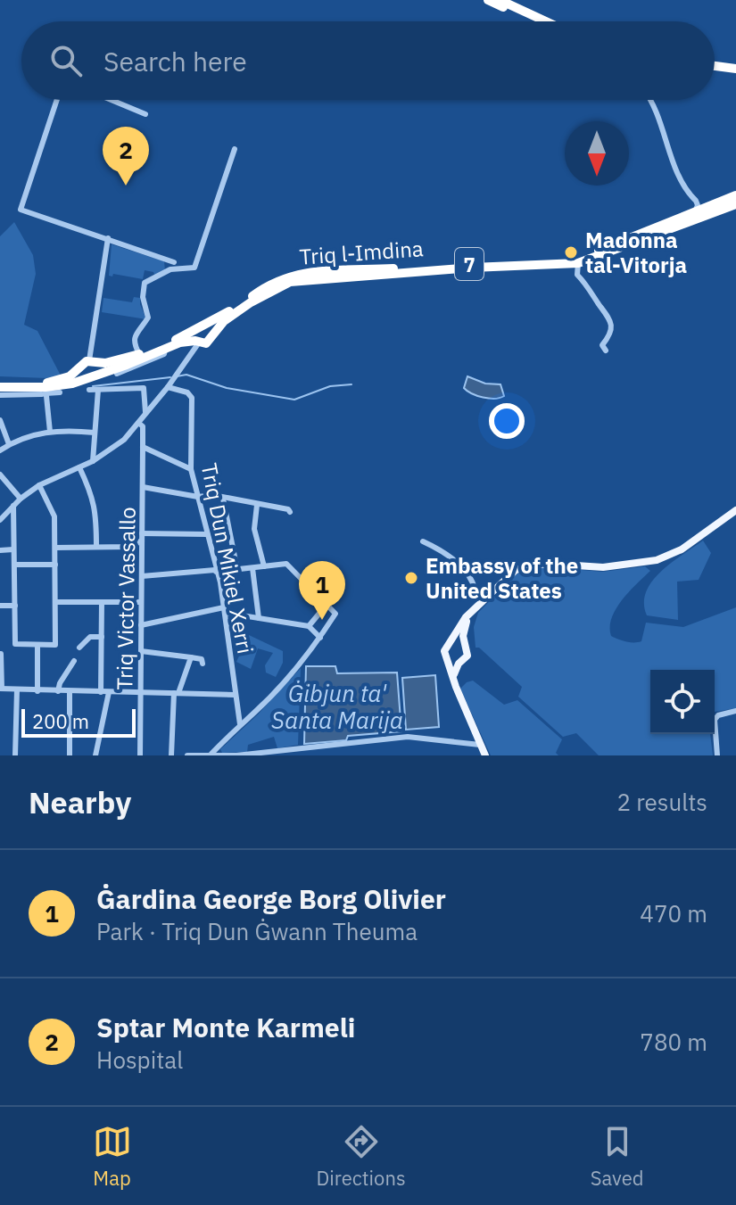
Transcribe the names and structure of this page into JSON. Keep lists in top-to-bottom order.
{
  "streets": {
    "highway": ["Triq l-Imdina", "7"],
    "street": ["Triq Dun Mikiel Xerri", "Triq Victor Vassallo"]
  },
  "water": ["Ġibjun ta' Santa Marija"],
  "places": ["Madonna tal-Vitorja", "Embassy of the United States"],
  "scale_bar": "200 m",
  "north": "bottom",
  "page": {
    "search": "Search here",
    "pins": ["2", "1"],
    "scale": "200 m",
    "heading": ["Nearby", "2 results"],
    "list": [
      {
        "mark": "1",
        "name": "Ġardina George Borg Olivier",
        "note": "Park · Triq Dun Ġwann Theuma",
        "value": "470 m"
      },
      {
        "mark": "2",
        "name": "Sptar Monte Karmeli",
        "note": "Hospital",
        "value": "780 m"
      }
    ],
    "nav": ["Map", "Directions", "Saved"]
  }
}
